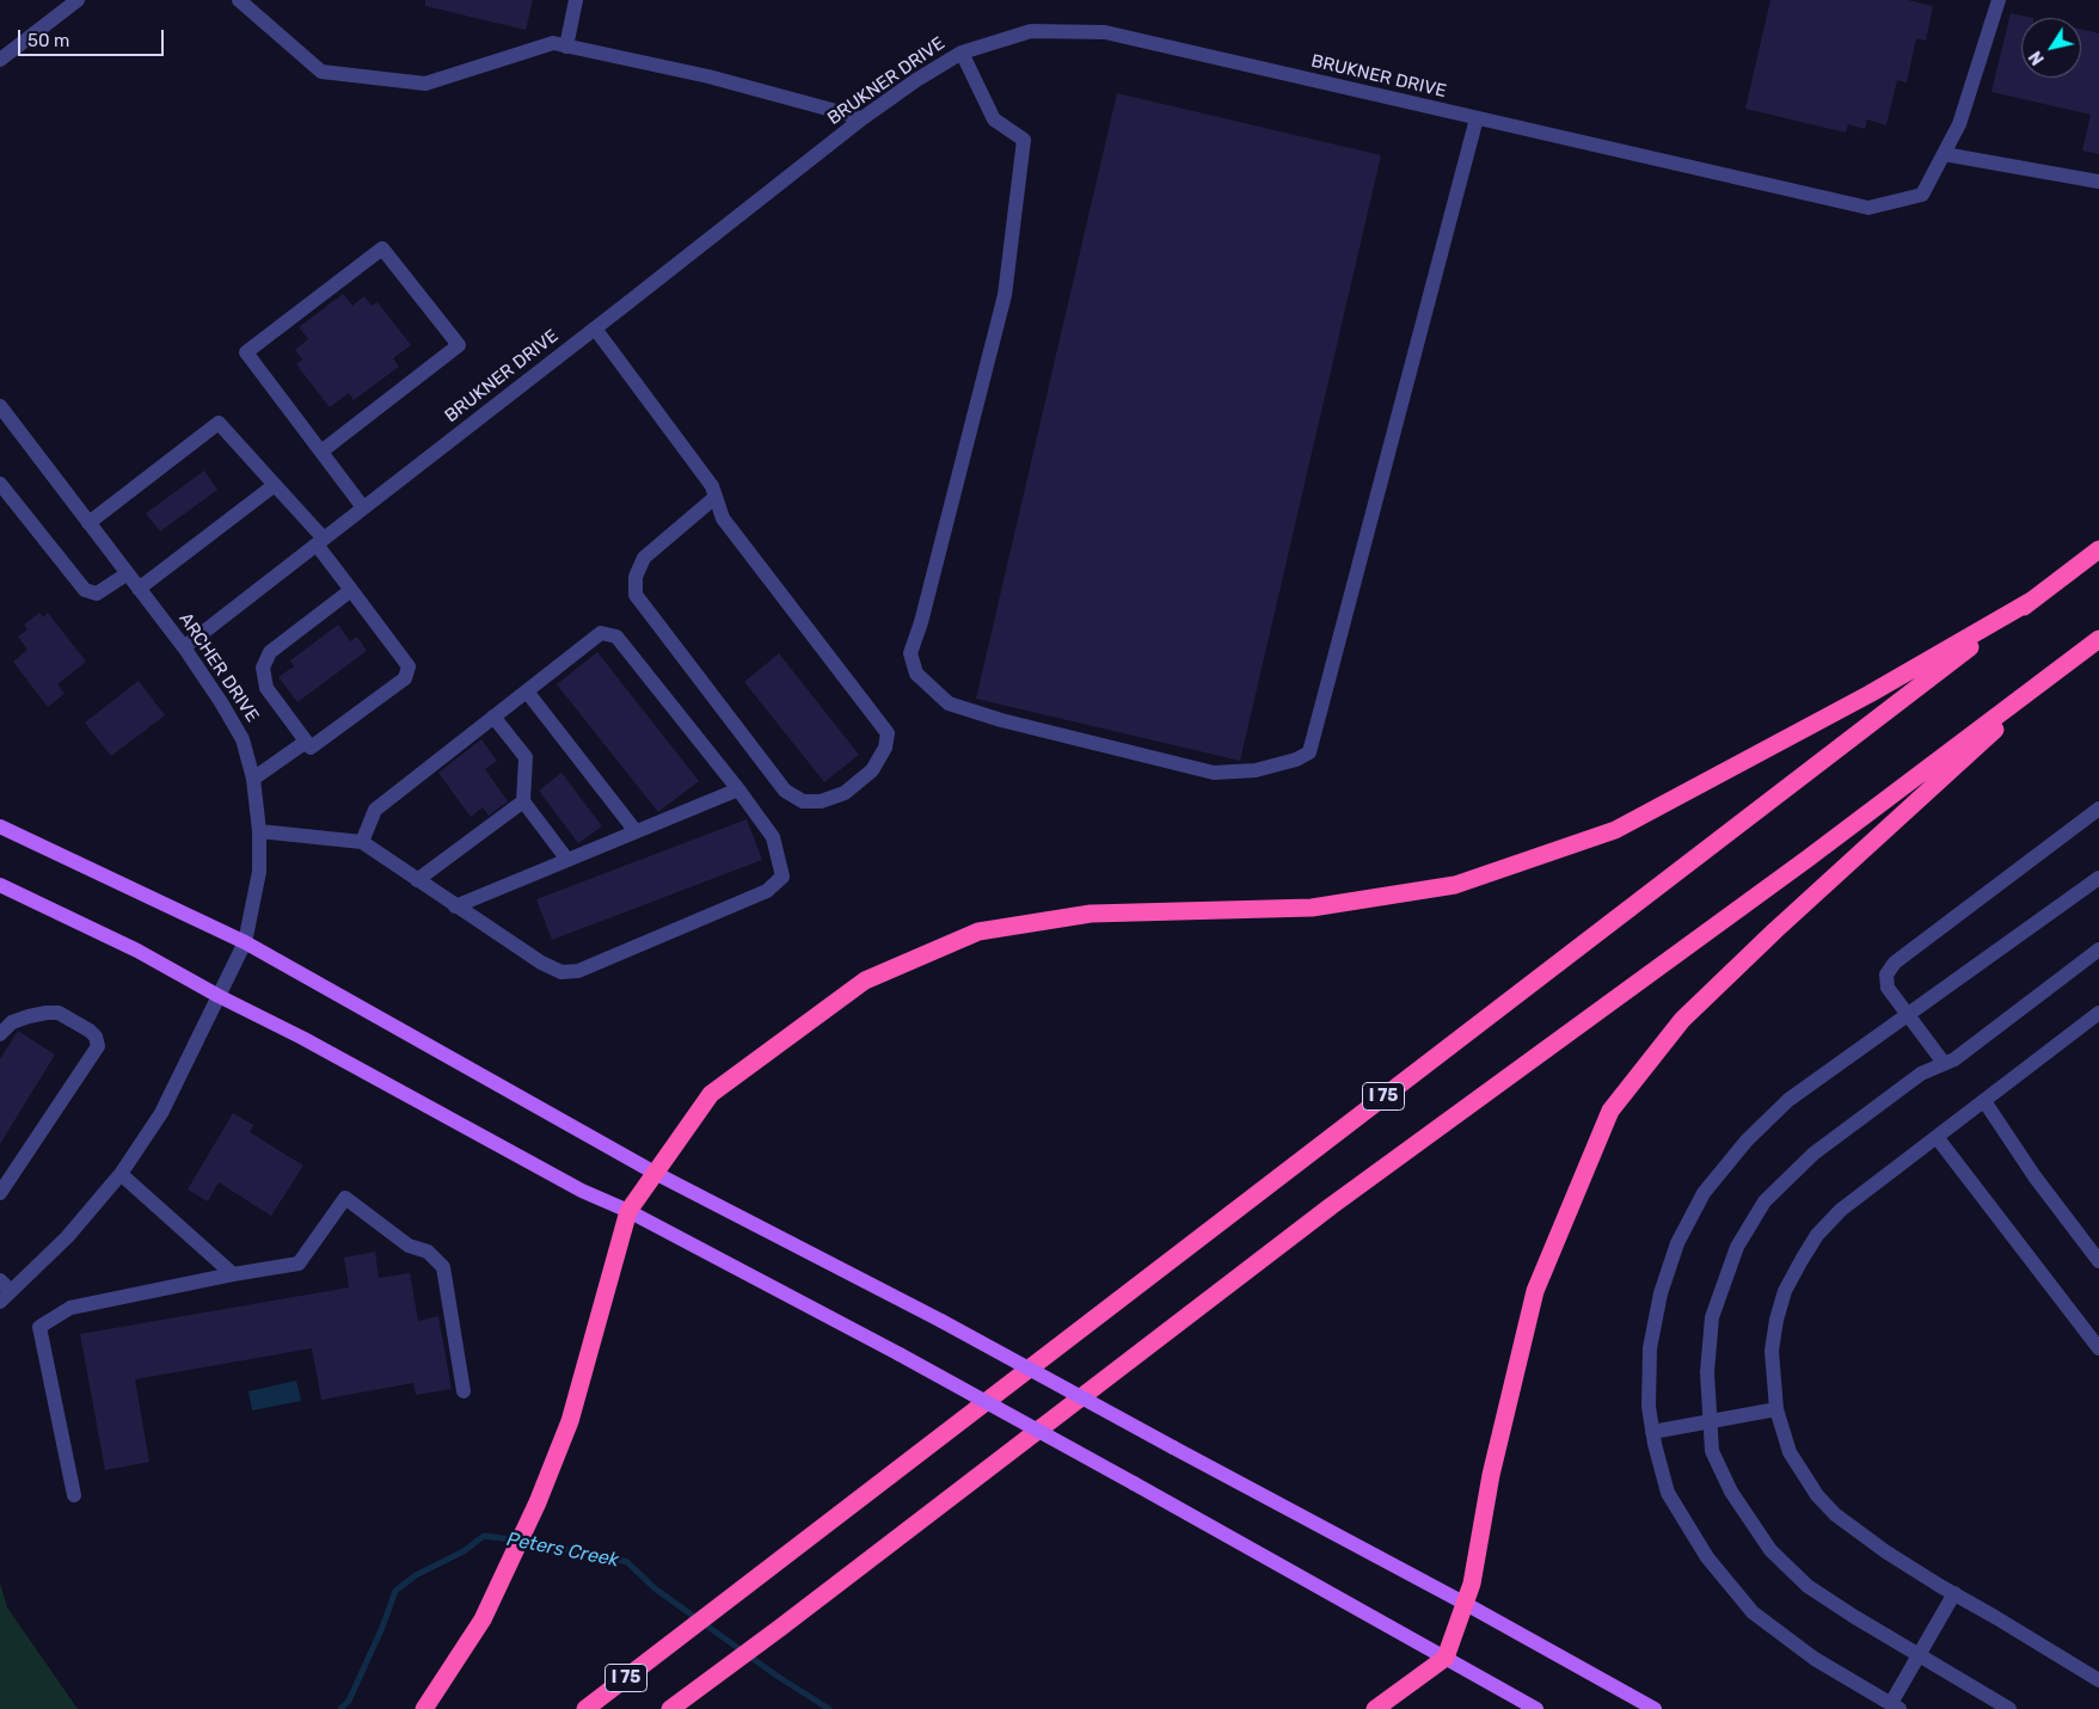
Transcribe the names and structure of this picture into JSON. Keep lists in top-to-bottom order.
{
  "streets": {
    "highway": ["I 75"],
    "street": ["BRUKNER DRIVE", "ARCHER DRIVE"]
  },
  "crossings": [
    ["BRUKNER DRIVE", "ARCHER DRIVE"]
  ],
  "water": ["Peters Creek"],
  "scale_bar": "50 m",
  "north": "bottom left"
}
